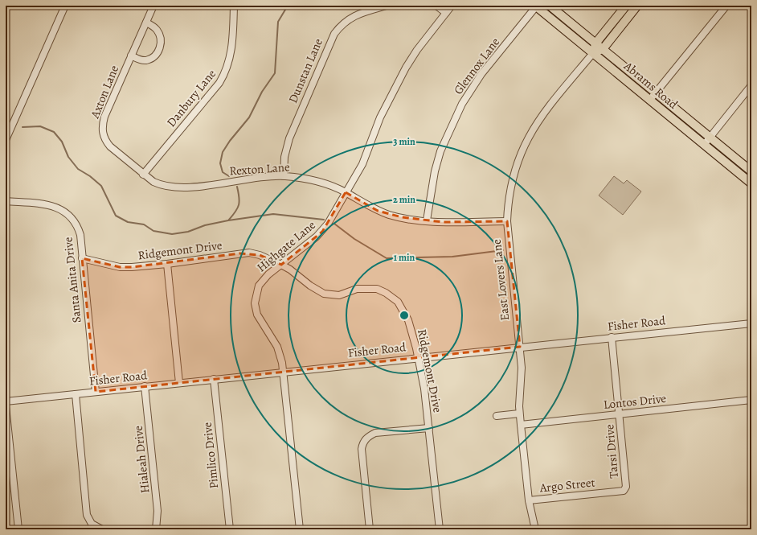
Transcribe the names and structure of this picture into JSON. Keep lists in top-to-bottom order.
{
  "streets": {
    "main road": ["Abrams Road", "East Lovers Lane"],
    "street": [
      "Glennox Lane",
      "Dunstan Lane",
      "Axton Lane",
      "Danbury Lane",
      "Rexton Lane",
      "Highgate Lane",
      "Ridgemont Drive",
      "Santa Anita Drive",
      "Fisher Road",
      "Lontos Drive",
      "Tarsi Drive",
      "Pimlico Drive",
      "Hialeah Drive",
      "Argo Street"
    ]
  },
  "crossings": [
    ["Glennox Lane", "Abrams Road"],
    ["Glennox Lane", "Rexton Lane"],
    ["Dunstan Lane", "Rexton Lane"],
    ["Abrams Road", "East Lovers Lane"],
    ["Axton Lane", "Danbury Lane"],
    ["Axton Lane", "Rexton Lane"],
    ["Danbury Lane", "Rexton Lane"],
    ["Rexton Lane", "Highgate Lane"],
    ["Rexton Lane", "East Lovers Lane"],
    ["Highgate Lane", "Ridgemont Drive"],
    ["Highgate Lane", "Fisher Road"],
    ["Ridgemont Drive", "Santa Anita Drive"],
    ["Ridgemont Drive", "Fisher Road"],
    ["Santa Anita Drive", "Fisher Road"],
    ["East Lovers Lane", "Fisher Road"],
    ["East Lovers Lane", "Lontos Drive"],
    ["East Lovers Lane", "Argo Street"],
    ["Fisher Road", "Tarsi Drive"],
    ["Fisher Road", "Pimlico Drive"],
    ["Fisher Road", "Hialeah Drive"],
    ["Lontos Drive", "Tarsi Drive"],
    ["Tarsi Drive", "Argo Street"]
  ],
  "rings": ["3 min", "2 min", "1 min"]
}
